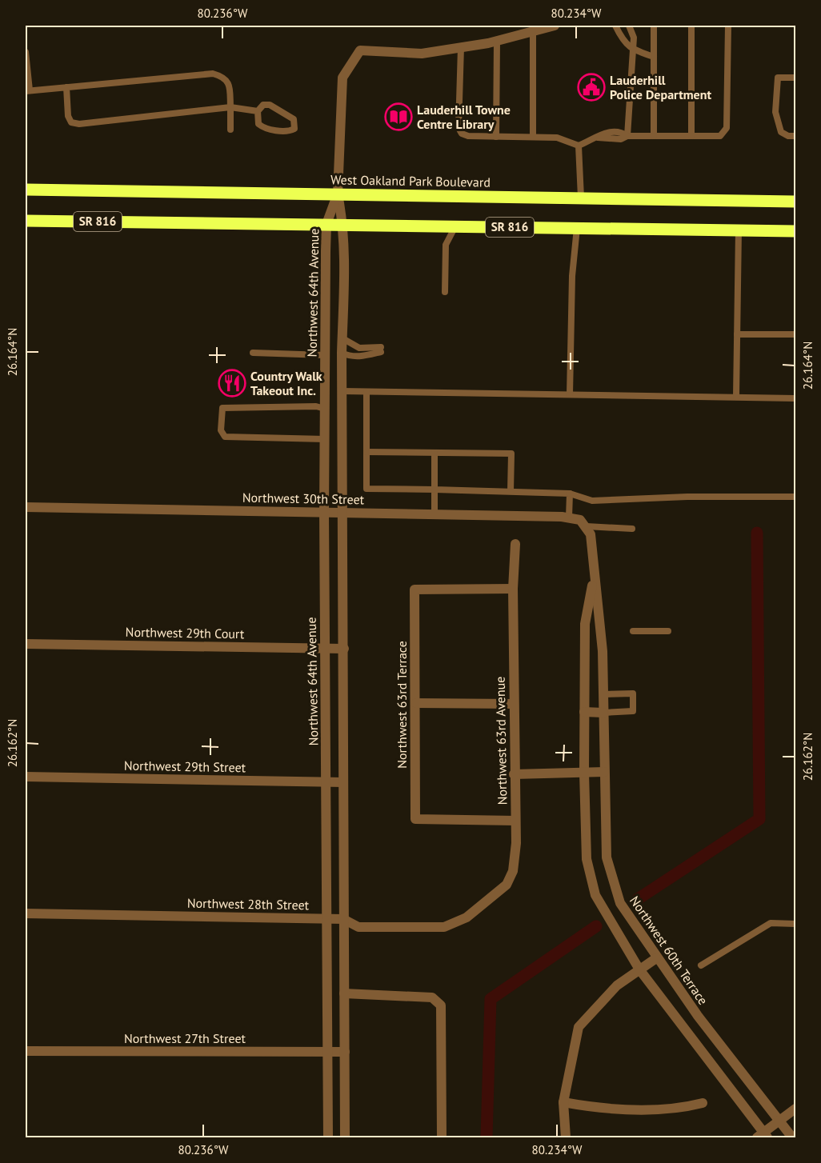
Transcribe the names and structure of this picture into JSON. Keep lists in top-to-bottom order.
{
  "streets": {
    "main road": ["West Oakland Park Boulevard", "SR 816"],
    "street": [
      "Northwest 64th Avenue",
      "Northwest 30th Street",
      "Northwest 29th Court",
      "Northwest 63rd Terrace",
      "Northwest 63rd Avenue",
      "Northwest 29th Street",
      "Northwest 28th Street",
      "Northwest 60th Terrace",
      "Northwest 27th Street"
    ]
  },
  "crossings": [
    ["West Oakland Park Boulevard", "Northwest 64th Avenue"],
    ["SR 816", "Northwest 64th Avenue"],
    ["Northwest 64th Avenue", "Northwest 30th Street"],
    ["Northwest 64th Avenue", "Northwest 29th Court"],
    ["Northwest 64th Avenue", "Northwest 29th Street"],
    ["Northwest 64th Avenue", "Northwest 28th Street"],
    ["Northwest 64th Avenue", "Northwest 27th Street"],
    ["Northwest 30th Street", "Northwest 60th Terrace"],
    ["Northwest 63rd Terrace", "Northwest 63rd Avenue"],
    ["Northwest 63rd Avenue", "Northwest 28th Street"]
  ],
  "places": {
    "public building": ["Lauderhill Police Department"],
    "library": ["Lauderhill Towne Centre Library"],
    "restaurant": ["Country Walk Takeout Inc."]
  },
  "coordinates": [
    "80.236°W",
    "80.234°W",
    "26.164°N",
    "26.162°N"
  ]
}
